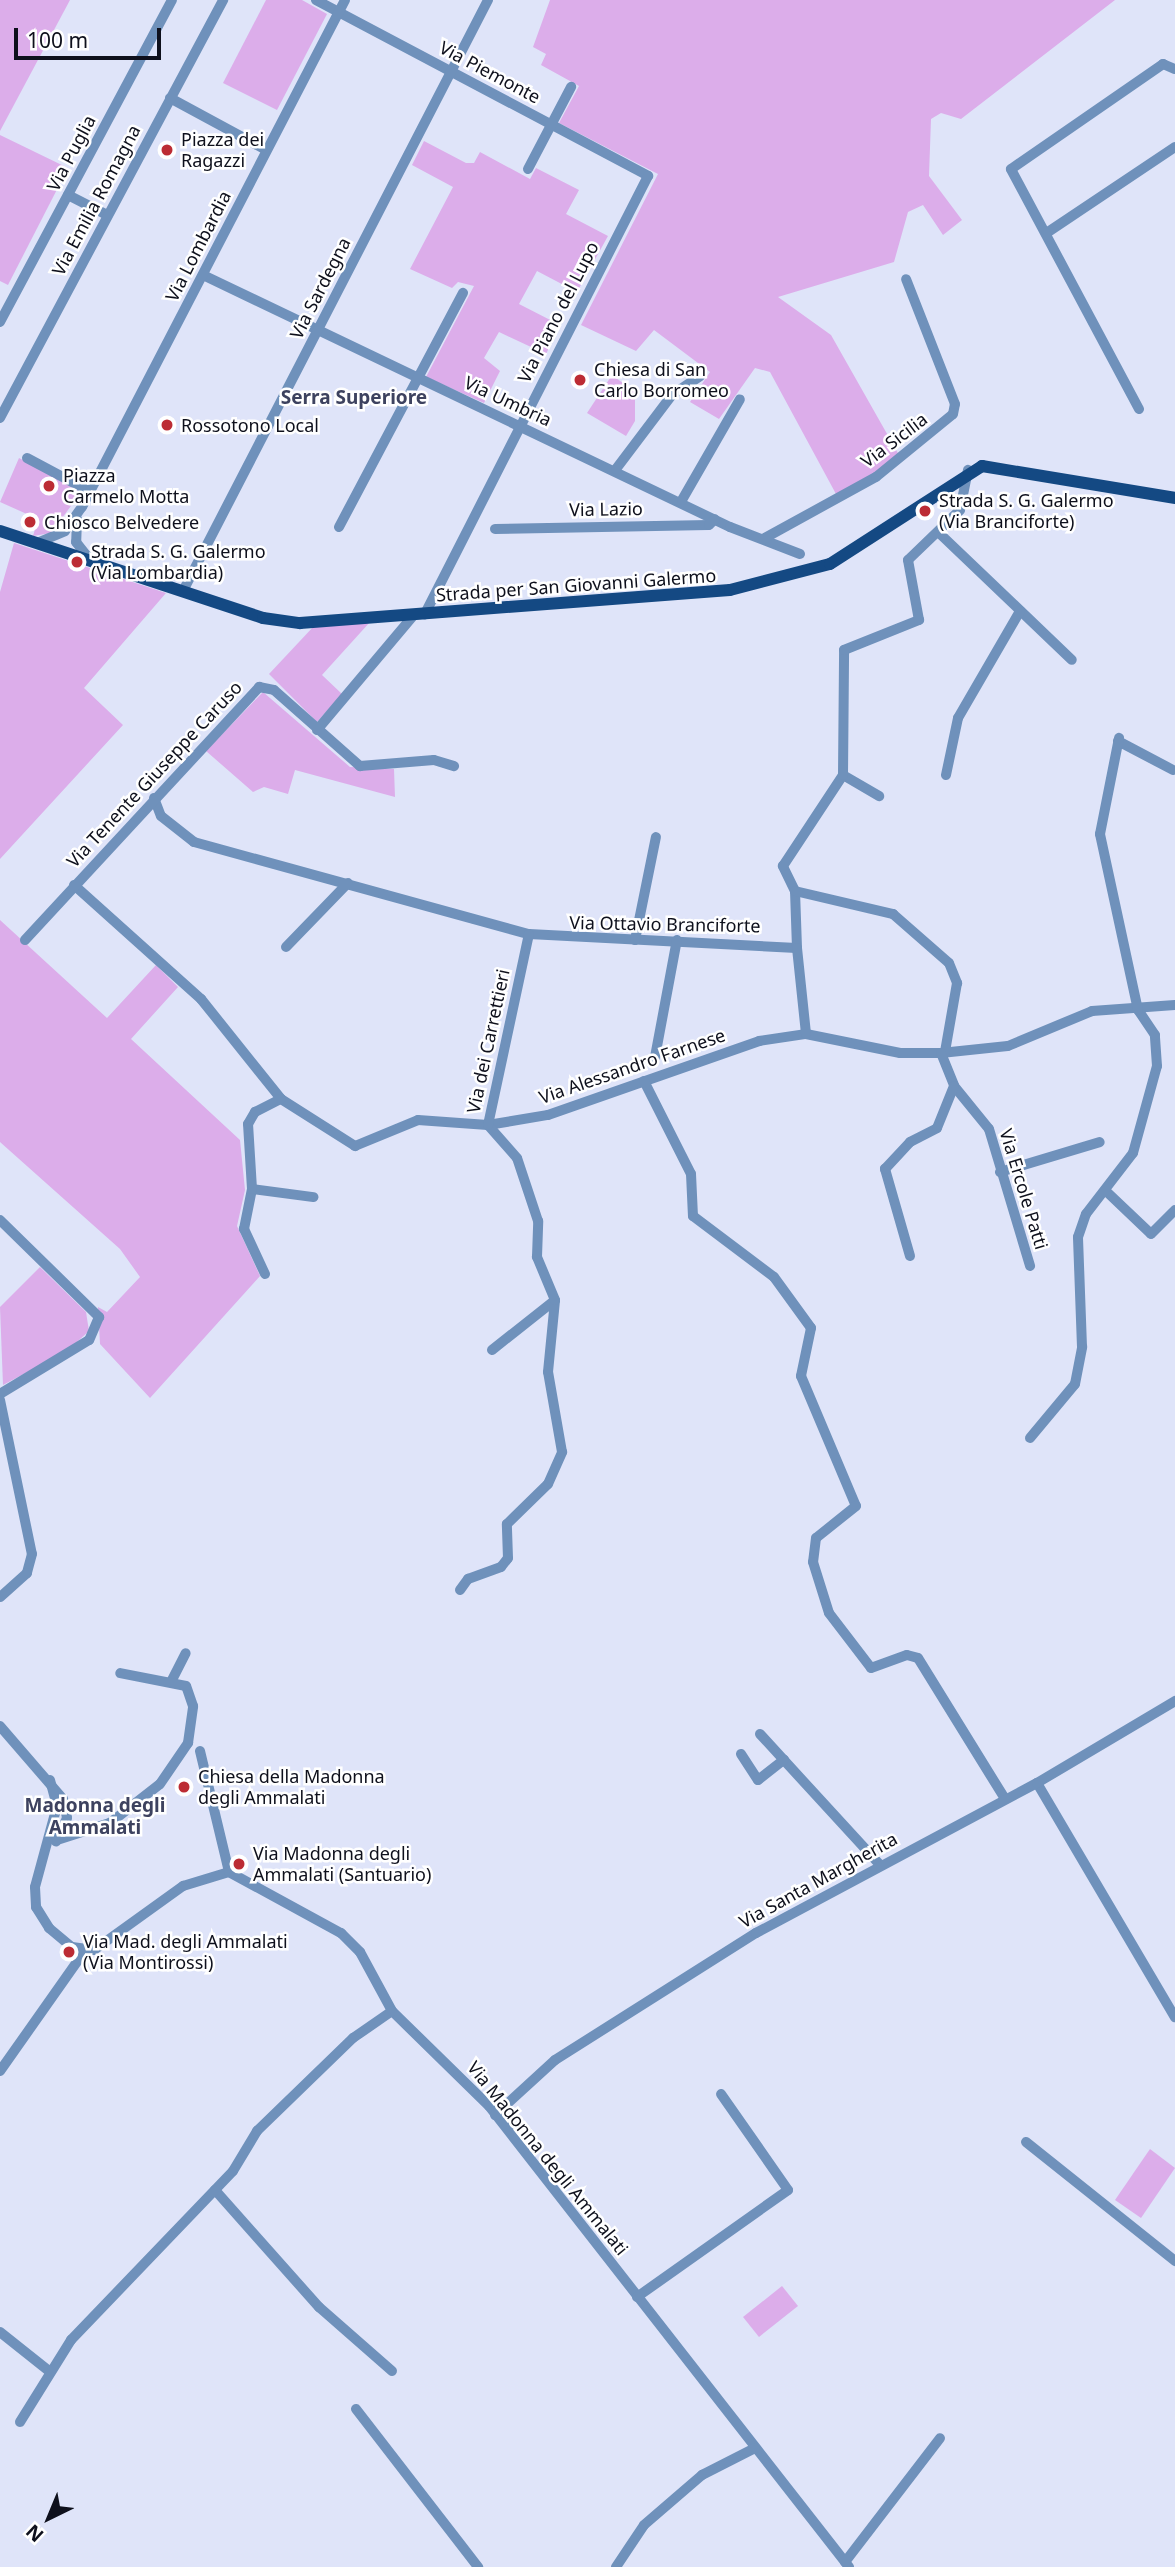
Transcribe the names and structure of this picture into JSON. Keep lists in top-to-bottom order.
{
  "streets": {
    "main road": ["Strada per San Giovanni Galermo"],
    "street": [
      "Via Piemonte",
      "Via Puglia",
      "Via Emilia Romagna",
      "Via Lombardia",
      "Via Sardegna",
      "Via Piano del Lupo",
      "Via Umbria",
      "Via Sicilia",
      "Via Lazio",
      "Via Tenente Giuseppe Caruso",
      "Via Ottavio Branciforte",
      "Via dei Carrettieri",
      "Via Alessandro Farnese",
      "Via Ercole Patti",
      "Via Santa Margherita",
      "Via Madonna degli Ammalati"
    ]
  },
  "crossings": [
    ["Via Piemonte", "Via Lombardia"],
    ["Via Piemonte", "Via Sardegna"],
    ["Via Piemonte", "Via Piano del Lupo"],
    ["Via Lombardia", "Via Umbria"],
    ["Via Lombardia", "Strada per San Giovanni Galermo"],
    ["Via Sardegna", "Via Umbria"],
    ["Via Sardegna", "Strada per San Giovanni Galermo"],
    ["Via Piano del Lupo", "Via Umbria"],
    ["Via Piano del Lupo", "Strada per San Giovanni Galermo"],
    ["Via Piano del Lupo", "Via Tenente Giuseppe Caruso"],
    ["Via Umbria", "Via Sicilia"],
    ["Via Umbria", "Via Lazio"],
    ["Via Tenente Giuseppe Caruso", "Via Ottavio Branciforte"],
    ["Via Tenente Giuseppe Caruso", "Via Alessandro Farnese"],
    ["Via Ottavio Branciforte", "Via dei Carrettieri"],
    ["Via dei Carrettieri", "Via Alessandro Farnese"],
    ["Via Alessandro Farnese", "Via Ercole Patti"],
    ["Via Santa Margherita", "Via Madonna degli Ammalati"]
  ],
  "districts": ["Serra Superiore", "Madonna degli Ammalati"],
  "places": [
    "Piazza dei Ragazzi",
    "Chiesa di San Carlo Borromeo",
    "Rossotono Local",
    "Piazza Carmelo Motta",
    "Strada S. G. Galermo (Via Branciforte)",
    "Chiosco Belvedere",
    "Strada S. G. Galermo (Via Lombardia)",
    "Chiesa della Madonna degli Ammalati",
    "Via Madonna degli Ammalati (Santuario)",
    "Via Mad. degli Ammalati (Via Montirossi)"
  ],
  "scale_bar": "100 m",
  "north": "bottom left"
}
